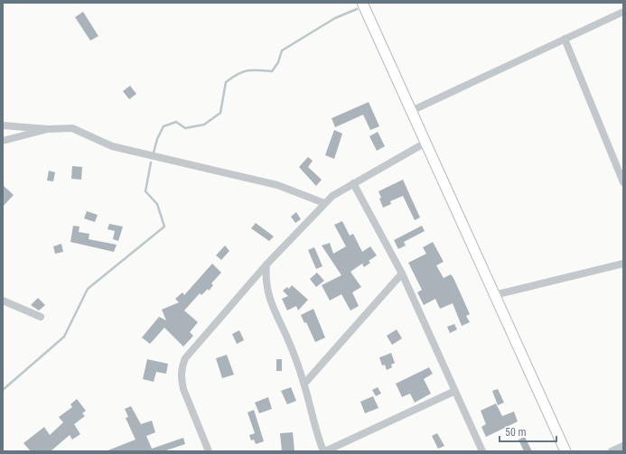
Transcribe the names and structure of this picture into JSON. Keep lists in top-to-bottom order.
{
  "scale_bar": "50 m"
}
